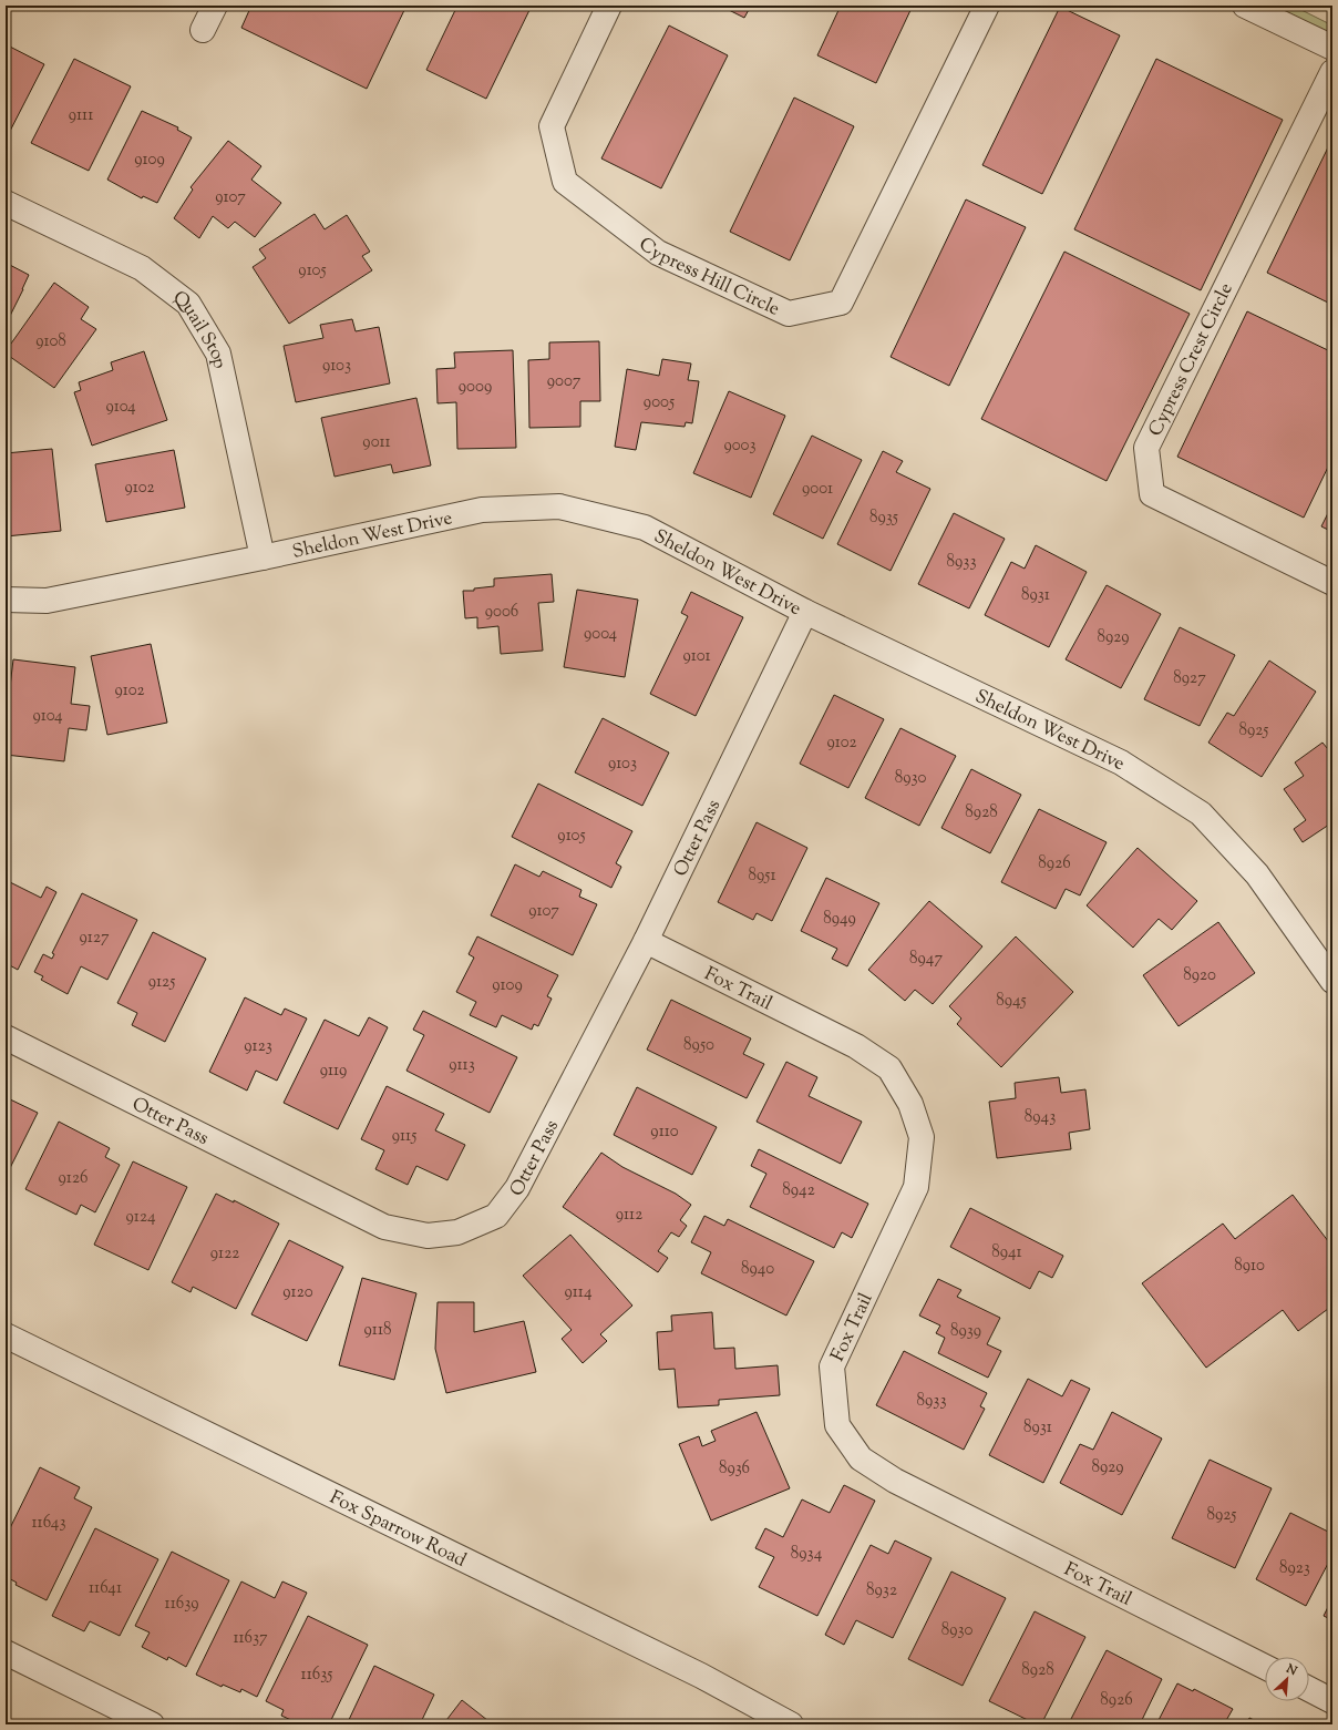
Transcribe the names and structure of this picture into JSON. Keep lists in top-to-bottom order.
{
  "streets": {
    "street": [
      "Cypress Hill Circle",
      "Quail Stop",
      "Cypress Crest Circle",
      "Sheldon West Drive",
      "Otter Pass",
      "Fox Trail",
      "Fox Sparrow Road"
    ]
  },
  "crossings": [
    ["Quail Stop", "Sheldon West Drive"],
    ["Sheldon West Drive", "Otter Pass"],
    ["Otter Pass", "Fox Trail"]
  ],
  "house_numbers": [
    "9111",
    "9109",
    "9107",
    "9105",
    "9108",
    "9103",
    "9007",
    "9009",
    "9005",
    "9104",
    "9011",
    "9003",
    "9102",
    "9001",
    "8935",
    "8933",
    "8931",
    "9006",
    "9004",
    "8929",
    "9101",
    "8927",
    "9102",
    "9104",
    "8925",
    "9102",
    "9103",
    "8930",
    "8928",
    "9105",
    "8926",
    "8951",
    "9107",
    "8949",
    "9127",
    "8947",
    "8920",
    "9125",
    "9109",
    "8945",
    "8950",
    "9123",
    "9113",
    "9119",
    "8943",
    "9110",
    "9115",
    "9126",
    "8942",
    "9112",
    "9124",
    "8941",
    "9122",
    "8910",
    "8940",
    "9120",
    "9114",
    "9118",
    "8939",
    "8933",
    "8931",
    "8929",
    "8936",
    "8925",
    "11643",
    "8934",
    "8923",
    "11641",
    "8932",
    "11639",
    "8930",
    "11637",
    "8928",
    "11635",
    "8926"
  ],
  "north": "top right"
}
